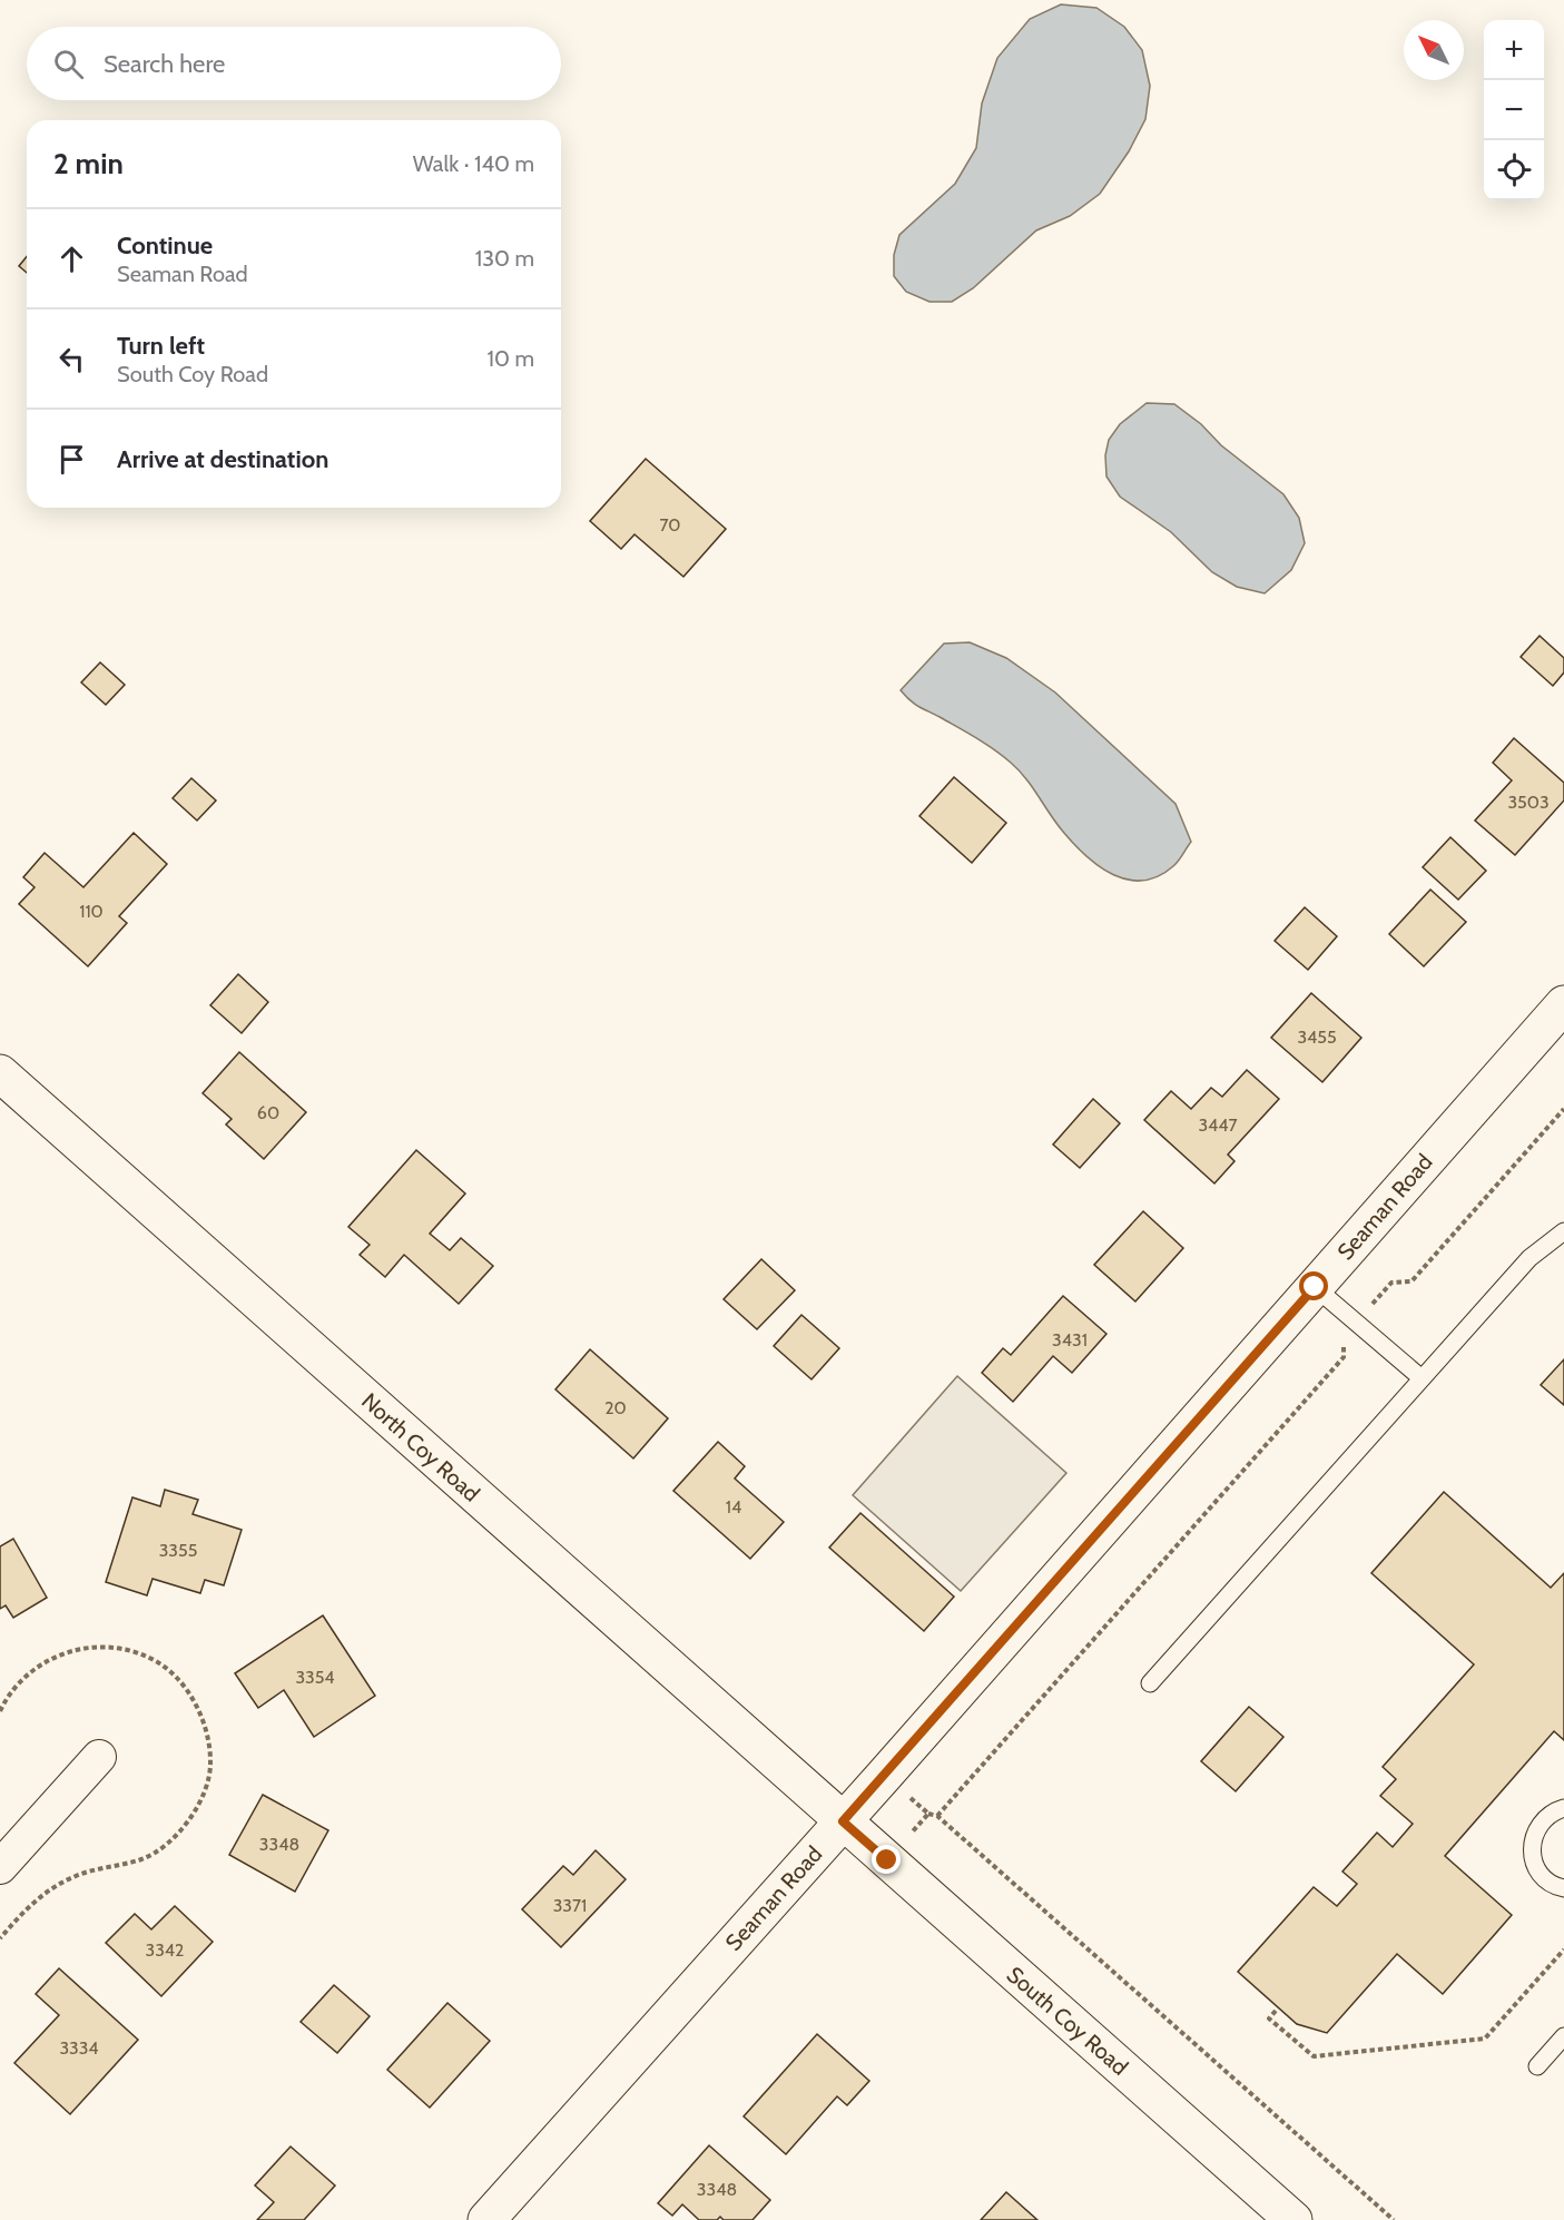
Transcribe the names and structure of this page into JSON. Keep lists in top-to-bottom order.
{
  "streets": {
    "street": ["Seaman Road", "North Coy Road", "South Coy Road"]
  },
  "crossings": [
    ["Seaman Road", "North Coy Road"],
    ["Seaman Road", "South Coy Road"],
    ["North Coy Road", "South Coy Road"]
  ],
  "house_numbers": [
    "70",
    "3503",
    "110",
    "3455",
    "60",
    "3447",
    "3431",
    "20",
    "14",
    "3355",
    "3354",
    "3348",
    "3371",
    "3342",
    "3334",
    "3348"
  ],
  "north": "top left",
  "page": {
    "map_buttons": ["+", "−"],
    "search": "Search here",
    "heading": ["2 min", "Walk · 140 m"],
    "list": [
      ["Continue", "Seaman Road", "130 m"],
      ["Turn left", "South Coy Road", "10 m"],
      "Arrive at destination"
    ]
  }
}
